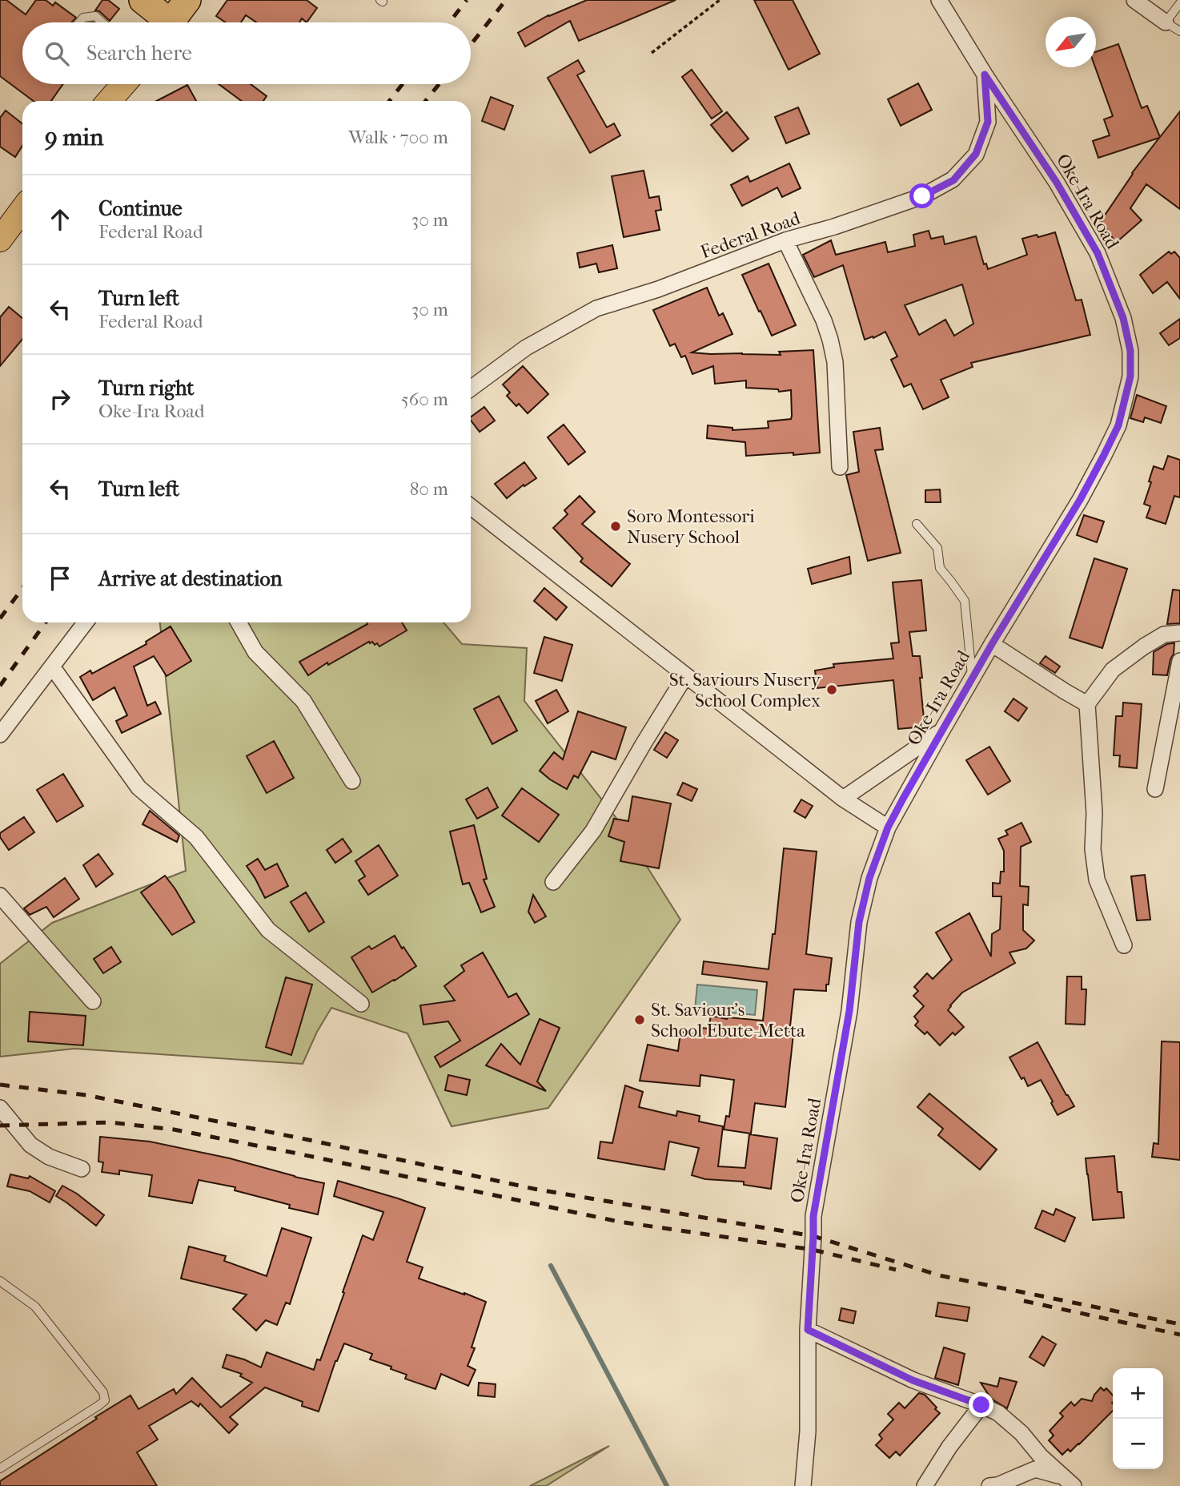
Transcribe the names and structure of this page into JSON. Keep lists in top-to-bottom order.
{
  "streets": {
    "street": ["Oke-Ira Road", "Federal Road"]
  },
  "crossings": [
    ["Oke-Ira Road", "Federal Road"]
  ],
  "places": ["Soro Montessori Nusery School", "St. Saviours Nusery School Complex", "St. Saviour's School Ebute-Metta"],
  "north": "bottom left",
  "page": {
    "search": "Search here",
    "heading": ["9 min", "Walk · 700 m"],
    "list": [
      ["Continue", "Federal Road", "30 m"],
      ["Turn left", "Federal Road", "30 m"],
      ["Turn right", "Oke-Ira Road", "560 m"],
      ["Turn left", "80 m"],
      "Arrive at destination"
    ],
    "map_buttons": ["+", "−"]
  }
}
